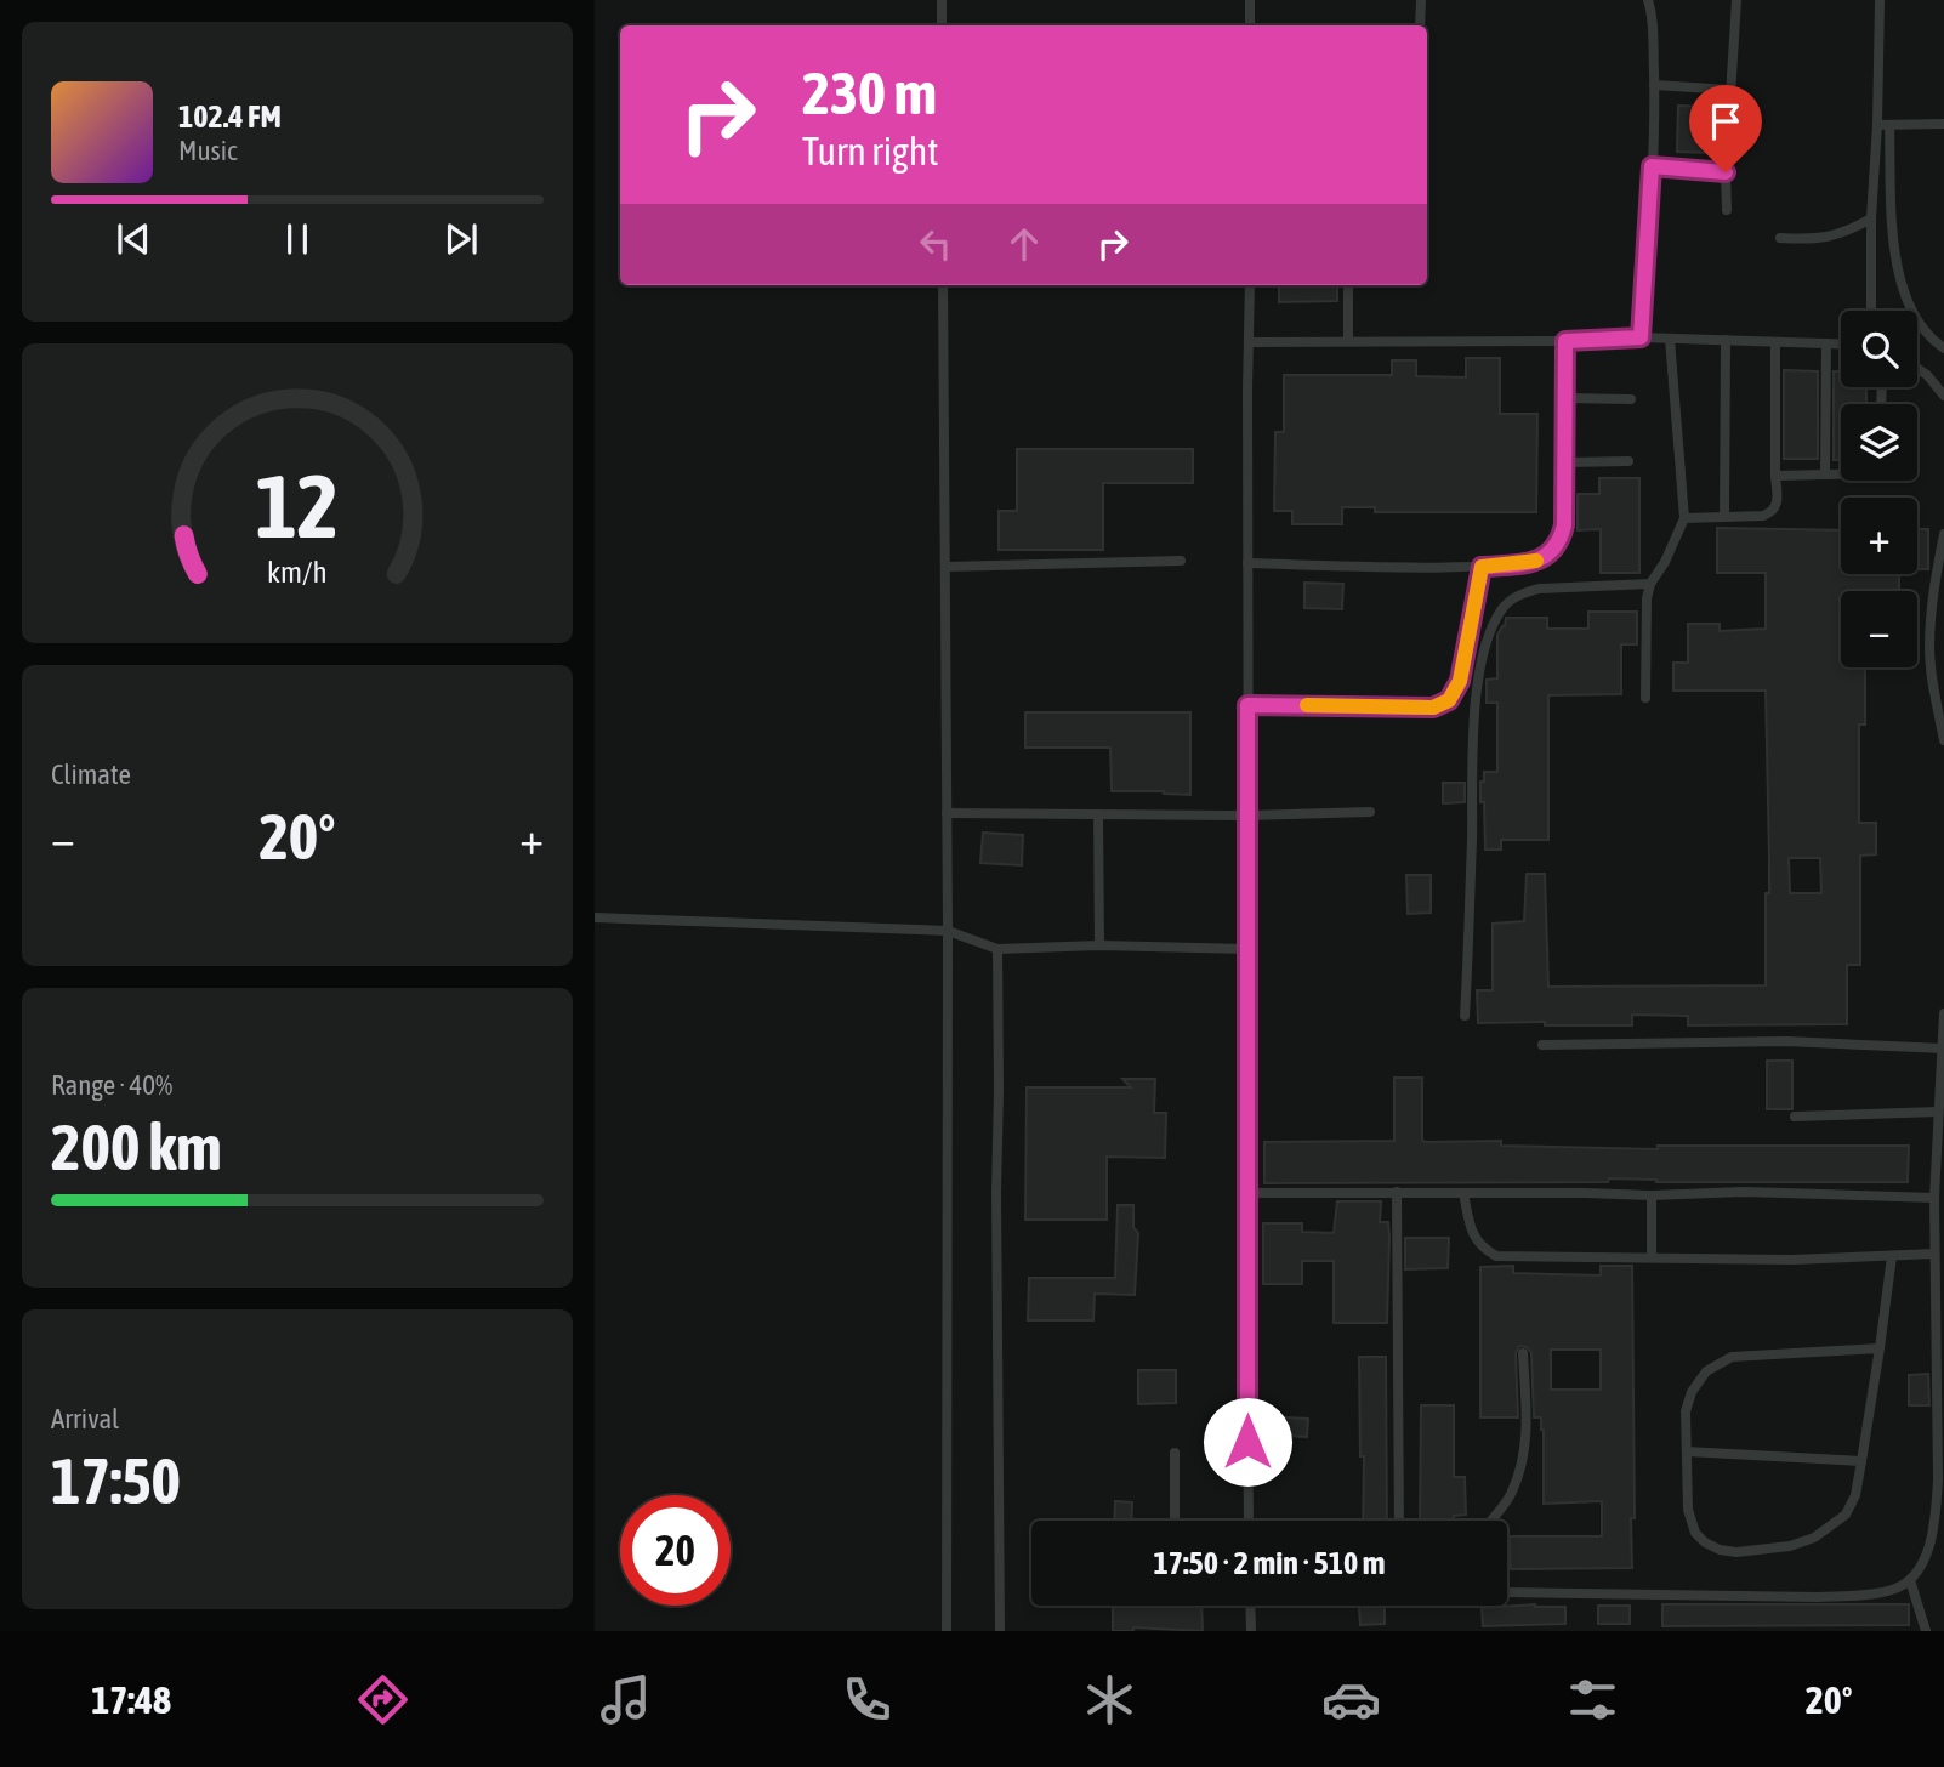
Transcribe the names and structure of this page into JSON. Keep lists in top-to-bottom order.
{
  "page": {
    "turn": ["230 m", "Turn right"],
    "song": ["102.4 FM", "Music"],
    "map_buttons": ["+", "−"],
    "tile": [
      "Climate",
      ["Range · 40%", "200 km"],
      ["Arrival", "17:50"]
    ],
    "heat": ["−", "20°", "+"],
    "limit": "20",
    "trip": "17:50 · 2 min · 510 m",
    "tabs": ["17:48", "20°"],
    "gauge": ["12", "km/h"]
  }
}
